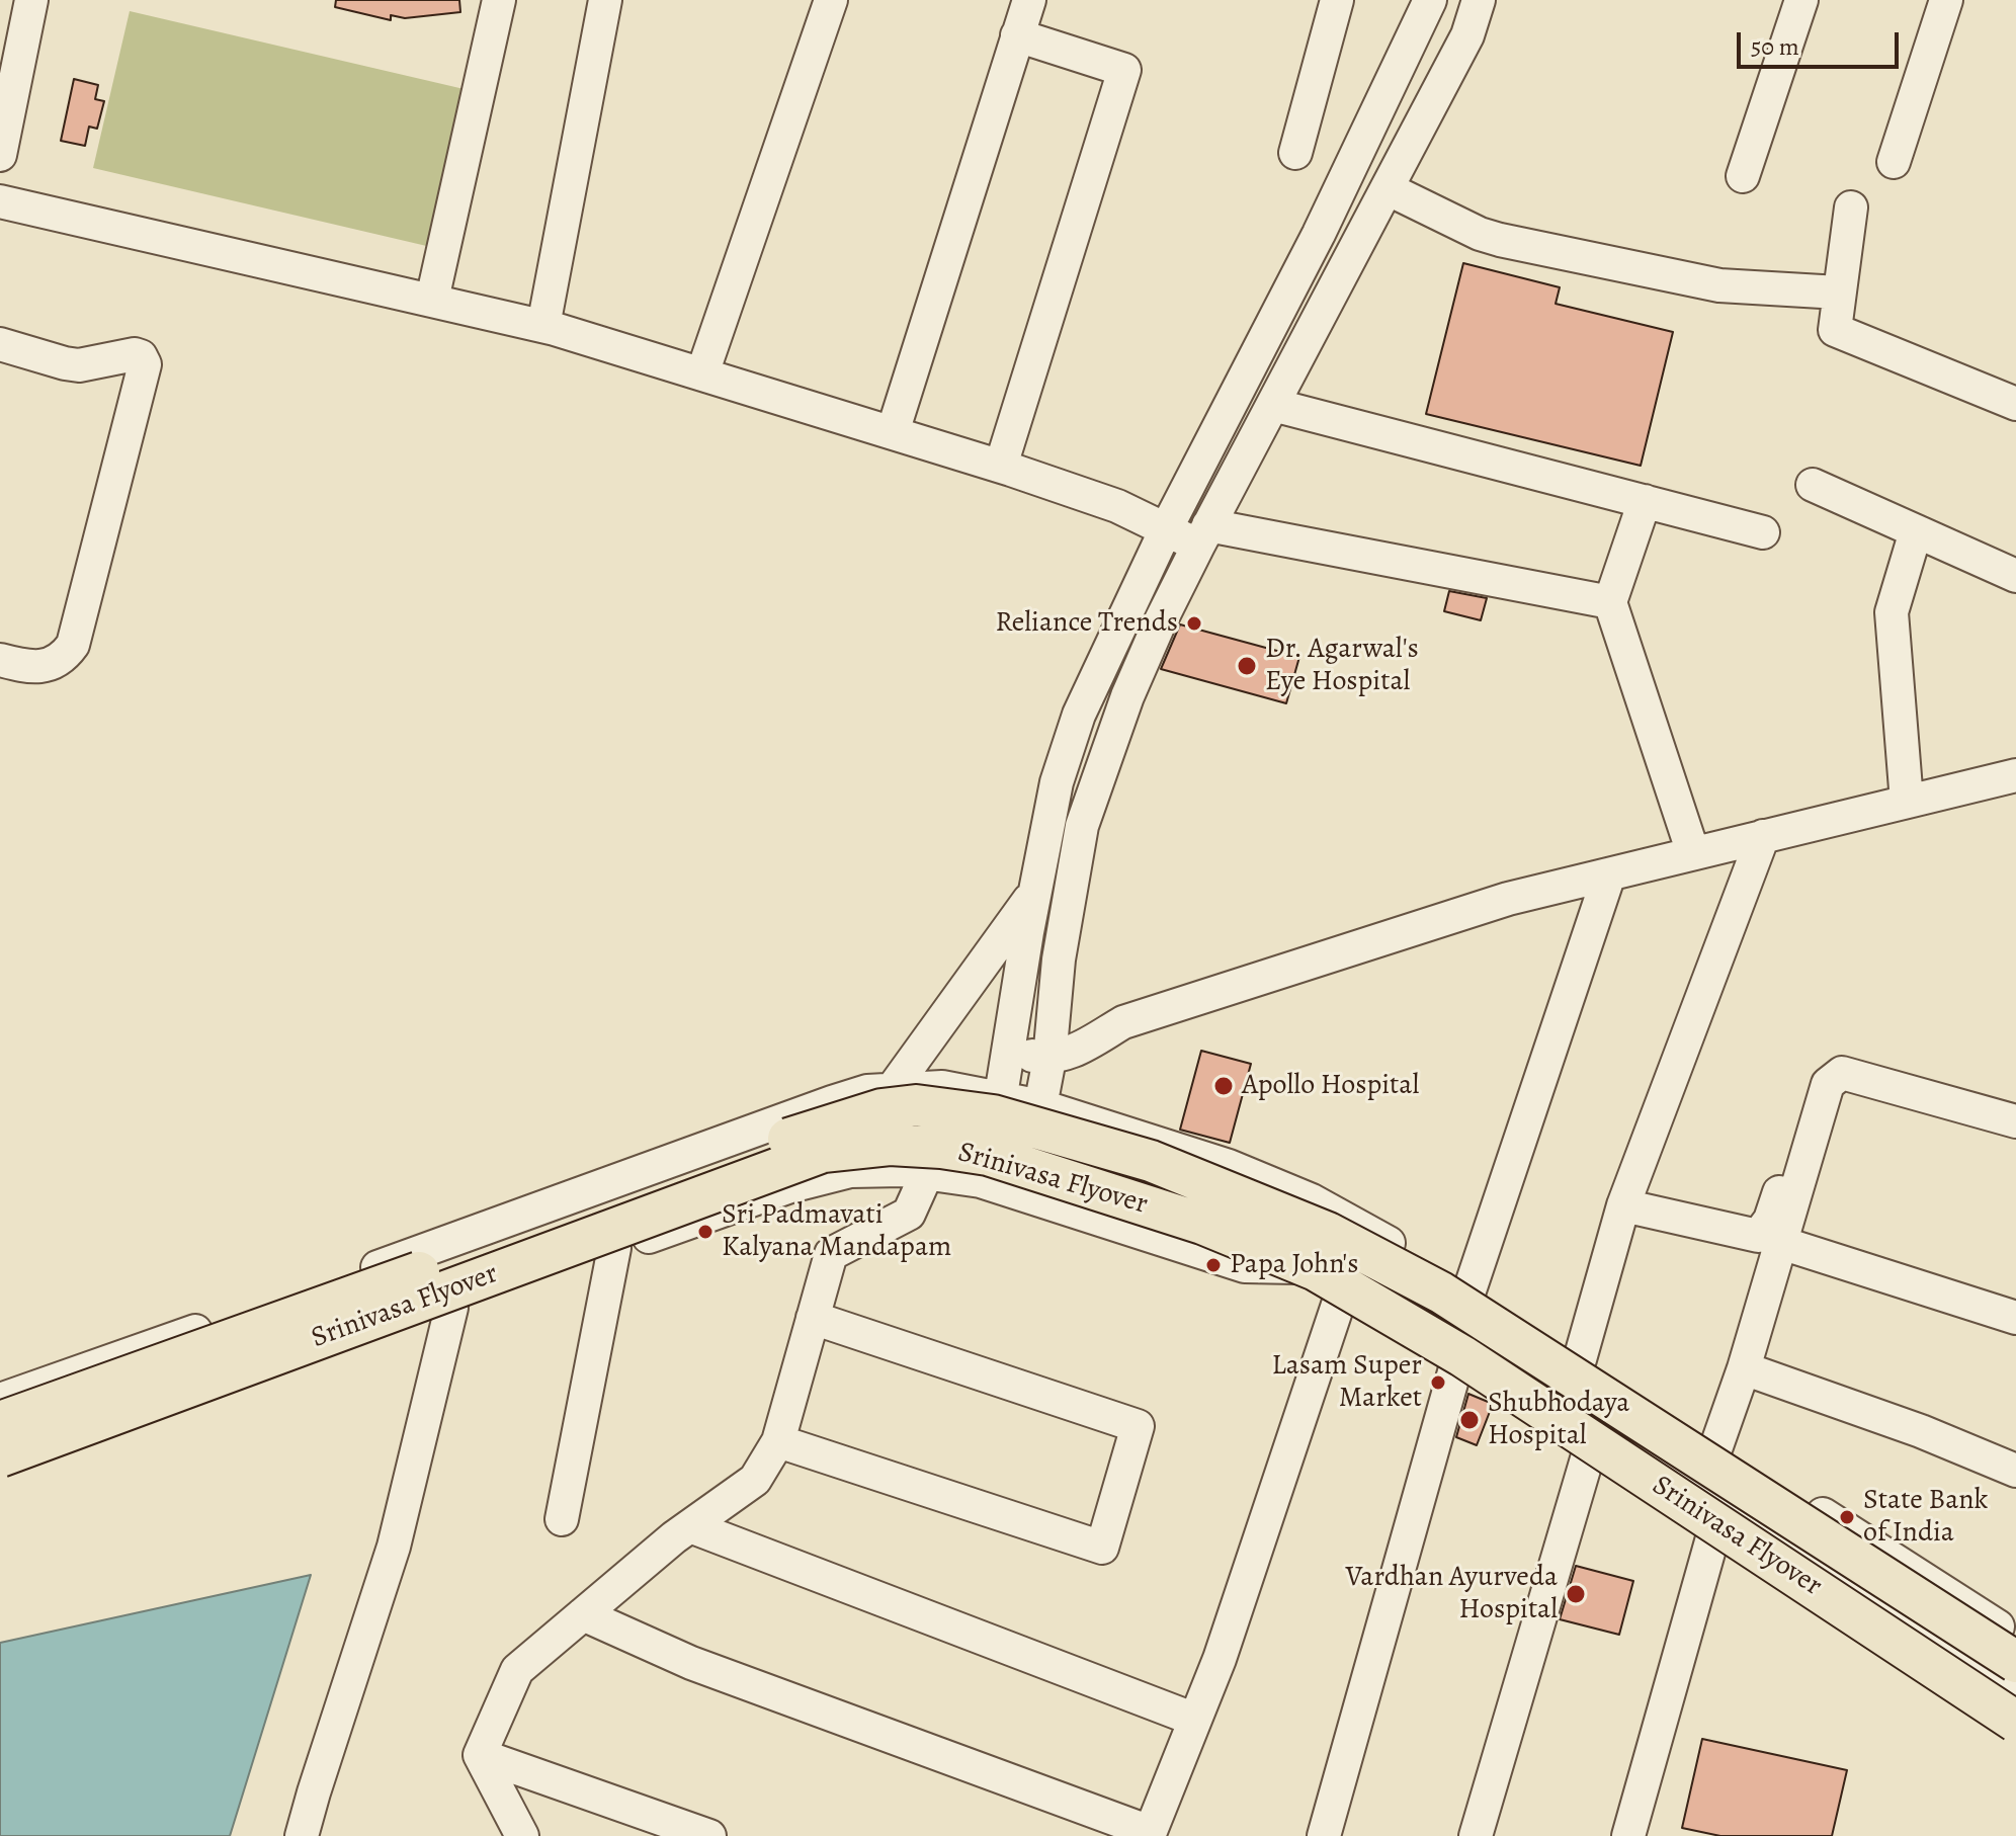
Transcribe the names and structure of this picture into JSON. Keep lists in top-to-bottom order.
{
  "streets": {
    "main road": ["Srinivasa Flyover"]
  },
  "places": [
    "Reliance Trends",
    "Dr. Agarwal's Eye Hospital",
    "Apollo Hospital",
    "Sri Padmavati Kalyana Mandapam",
    "Papa John's",
    "Lasam Super Market",
    "Shubhodaya Hospital",
    "State Bank of India",
    "Vardhan Ayurveda Hospital"
  ],
  "scale_bar": "50 m"
}
